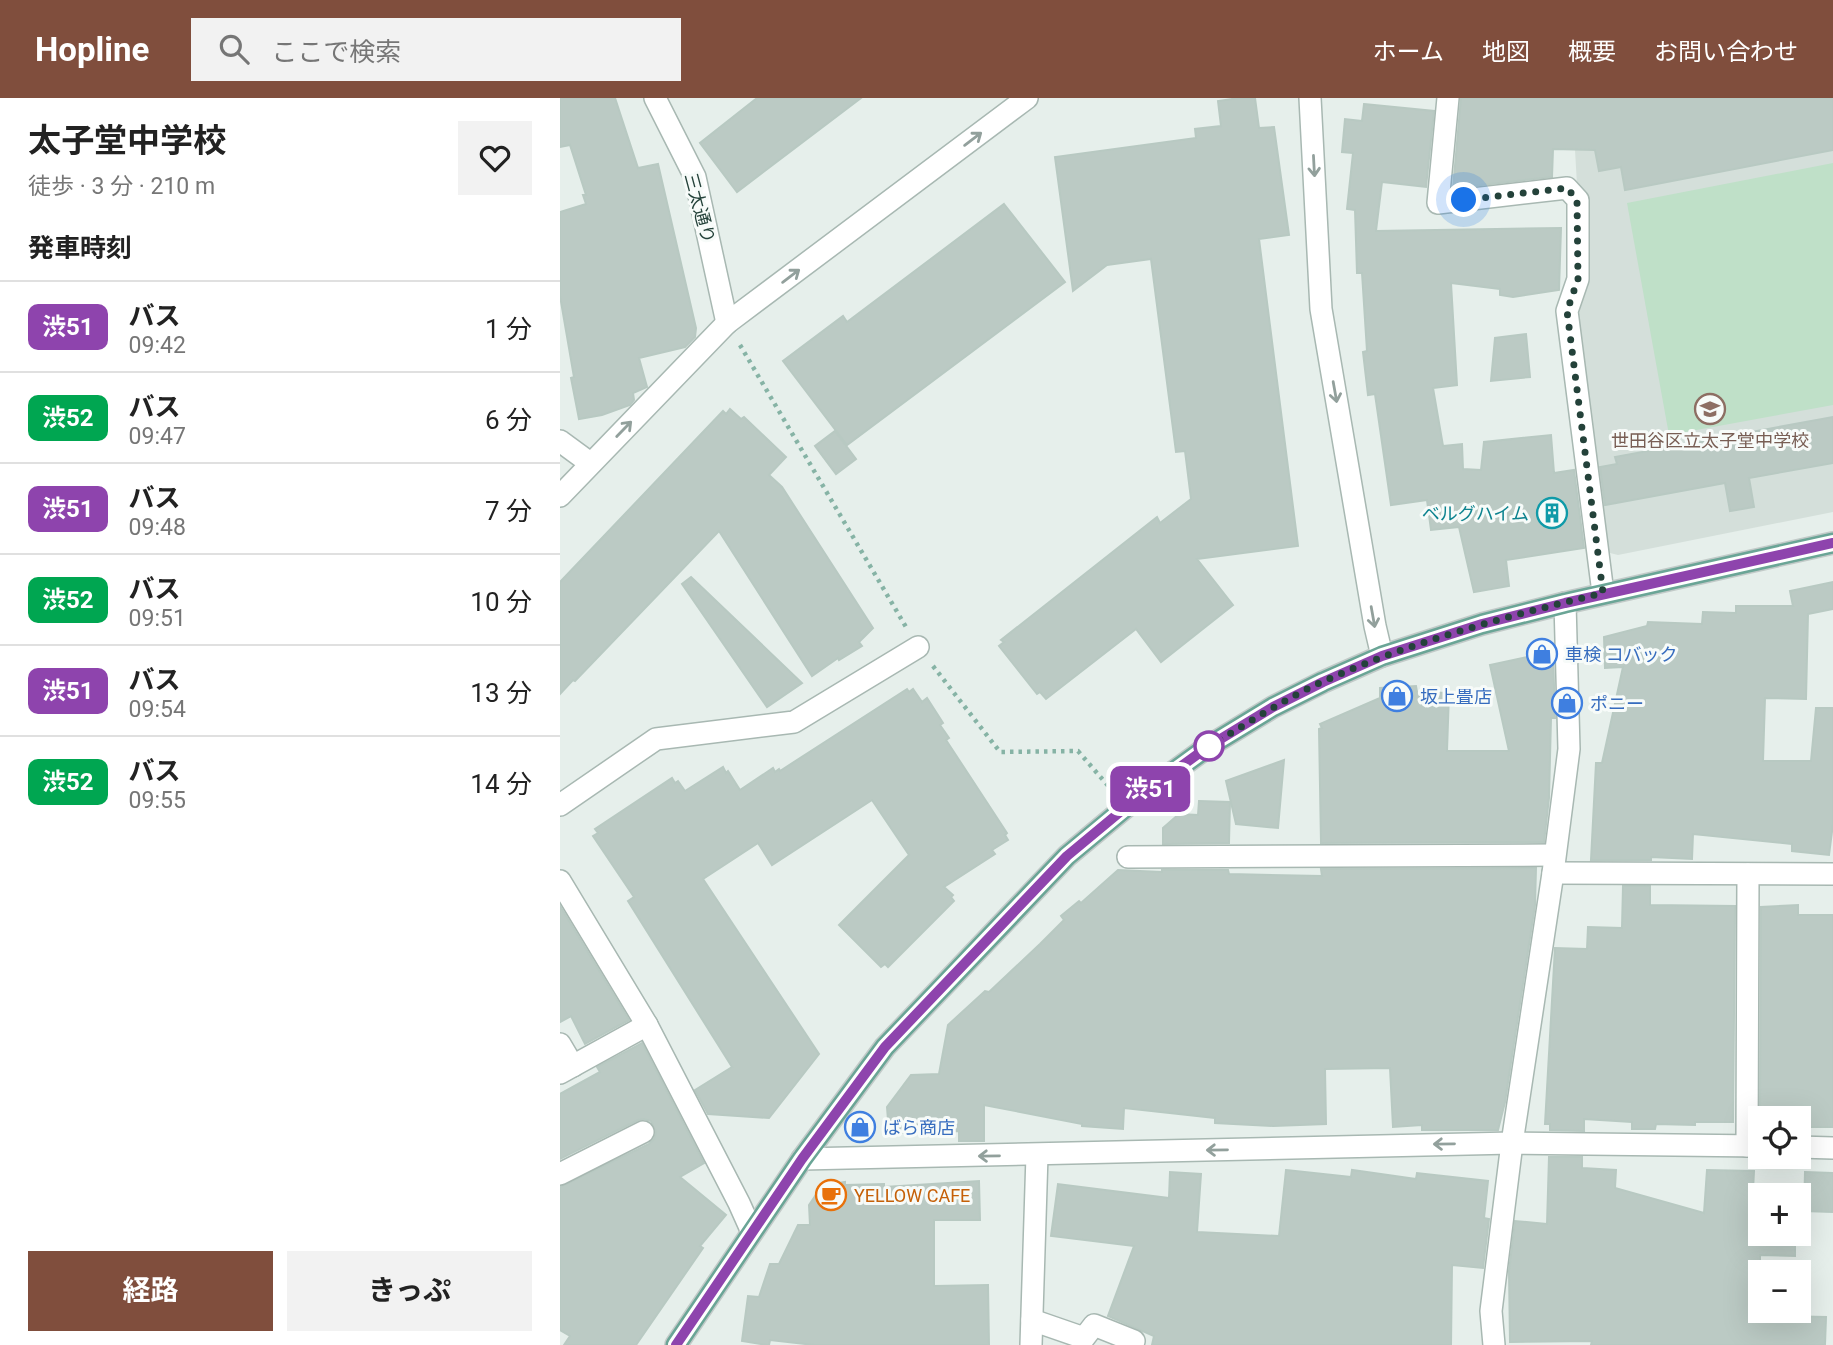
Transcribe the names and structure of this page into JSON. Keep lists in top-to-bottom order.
{
  "streets": {
    "street": ["三太通り"]
  },
  "places": {
    "school or university": ["世田谷区立太子堂中学校"],
    "building": ["ベルグハイム"],
    "shop": [
      "車検 コバック",
      "坂上畳店",
      "ポニー",
      "ばら商店"
    ],
    "cafe": ["YELLOW CAFE"]
  },
  "lines": ["bus line 渋51"],
  "page": {
    "header": "Hopline",
    "search": "ここで検索",
    "nav": [
      "ホーム",
      "地図",
      "概要",
      "お問い合わせ"
    ],
    "heading": [
      ["太子堂中学校", "徒歩 · 3 分 · 210 m"],
      "発車時刻"
    ],
    "on_map": "渋51",
    "list": [
      {
        "mark": "渋51",
        "name": "バス",
        "note": "09:42",
        "value": "1 分"
      },
      {
        "mark": "渋52",
        "name": "バス",
        "note": "09:47",
        "value": "6 分"
      },
      {
        "mark": "渋51",
        "name": "バス",
        "note": "09:48",
        "value": "7 分"
      },
      {
        "mark": "渋52",
        "name": "バス",
        "note": "09:51",
        "value": "10 分"
      },
      {
        "mark": "渋51",
        "name": "バス",
        "note": "09:54",
        "value": "13 分"
      },
      {
        "mark": "渋52",
        "name": "バス",
        "note": "09:55",
        "value": "14 分"
      }
    ],
    "map_buttons": ["+", "−"],
    "buttons": ["経路", "きっぷ"]
  }
}
